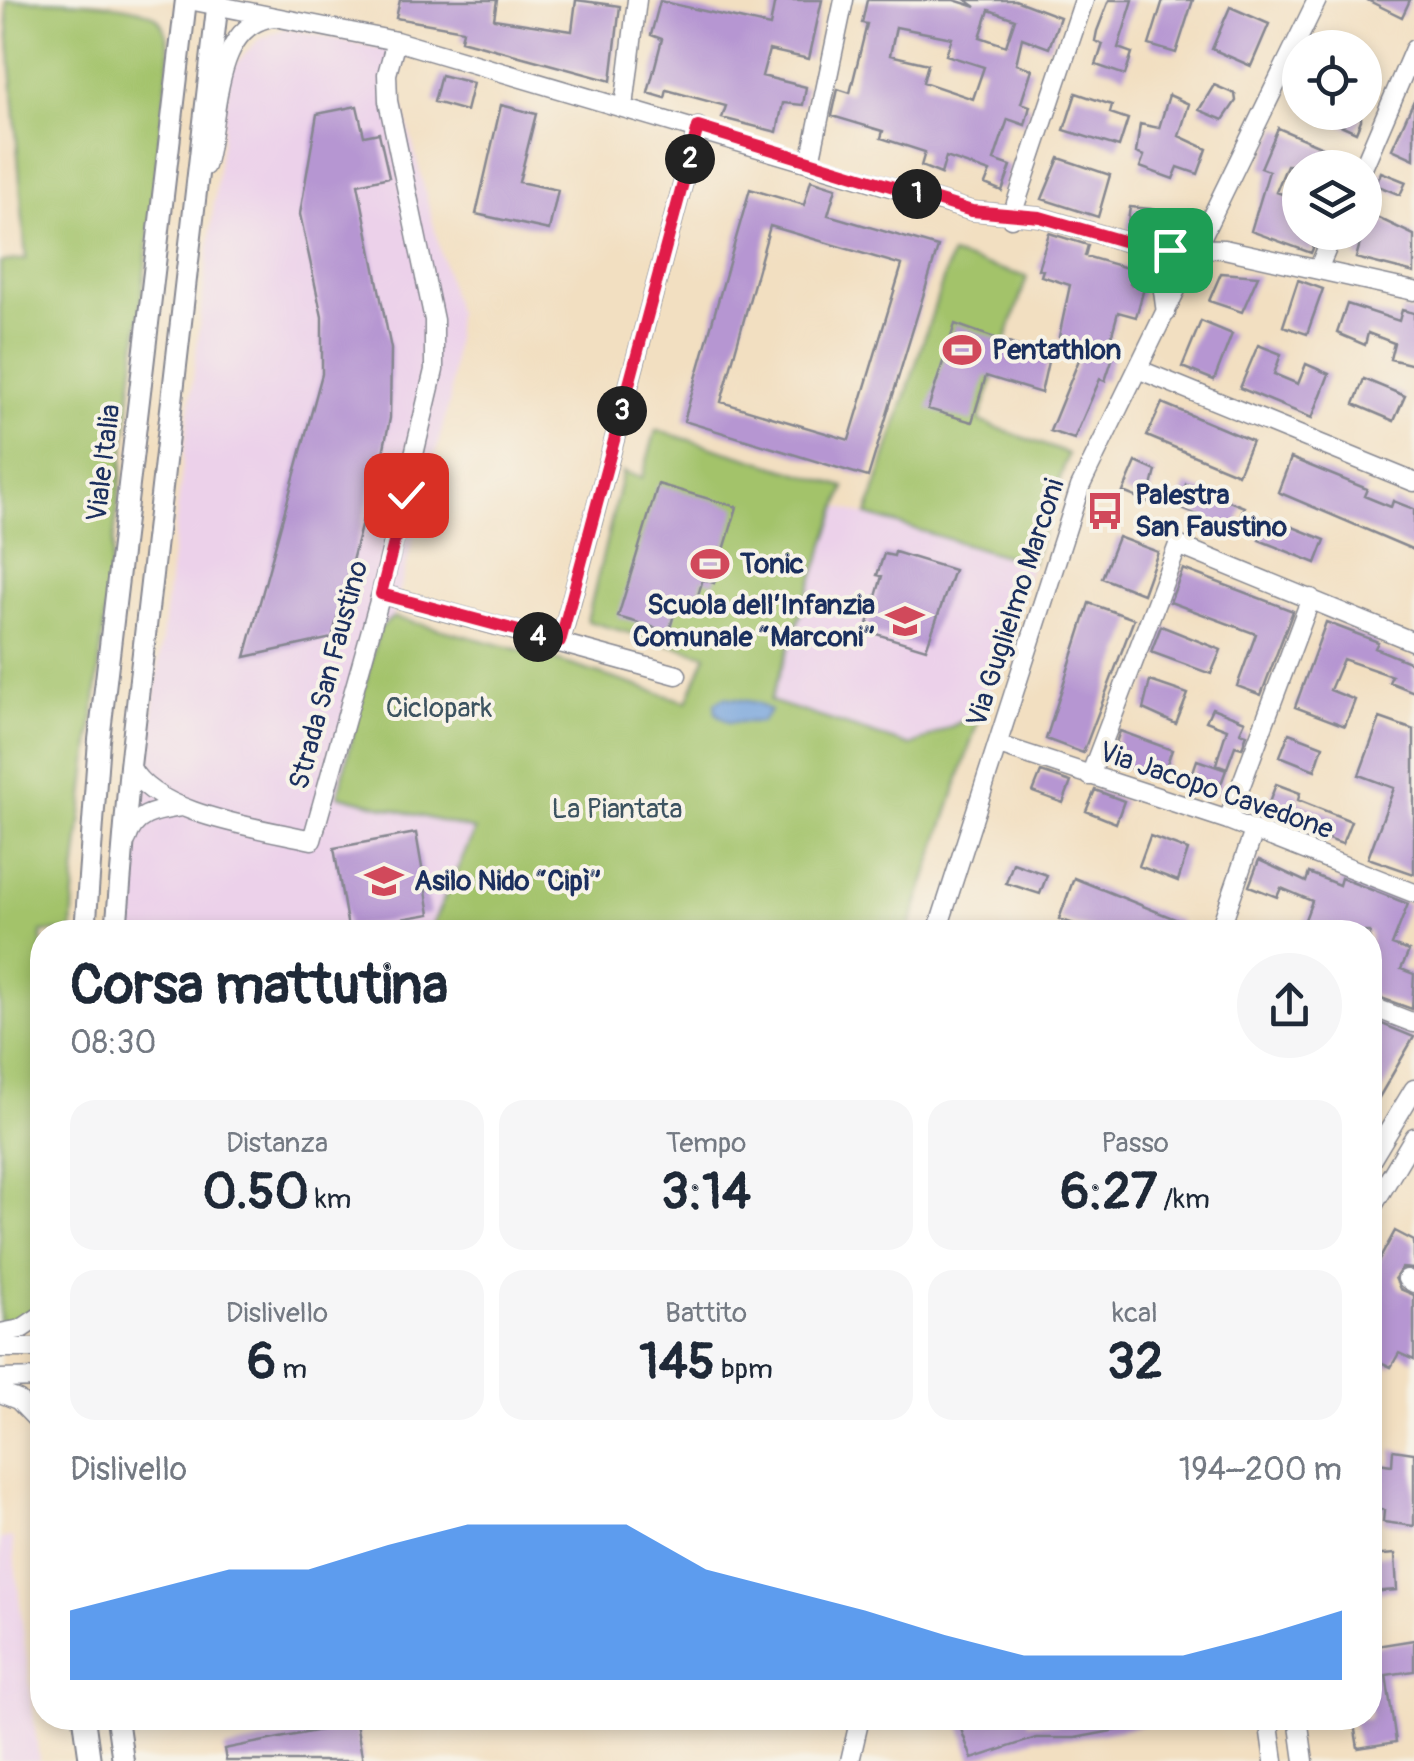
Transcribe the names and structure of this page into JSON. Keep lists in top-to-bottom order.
{
  "streets": {
    "main road": ["Viale Italia"],
    "street": ["Via Guglielmo Marconi", "Strada San Faustino", "Via Jacopo Cavedone"]
  },
  "crossings": [
    ["Via Guglielmo Marconi", "Via Jacopo Cavedone"]
  ],
  "parks": ["Ciclopark", "La Piantata"],
  "places": {
    "sports": ["Pentathlon", "Tonic"],
    "bus stop": ["Palestra San Faustino"],
    "school or university": ["Scuola dell’Infanzia Comunale “Marconi”", "Asilo Nido “Cipì”"]
  },
  "page": {
    "pins": [
      "2",
      "1",
      "3",
      "4"
    ],
    "heading": ["Corsa mattutina", "08:30"],
    "stats": [
      ["Distanza", "0.50 km"],
      ["Tempo", "3:14"],
      ["Passo", "6:27 /km"],
      ["Dislivello", "6 m"],
      ["Battito", "145 bpm"],
      ["kcal", "32"]
    ],
    "chart": ["Dislivello", "194–200 m"]
  }
}
